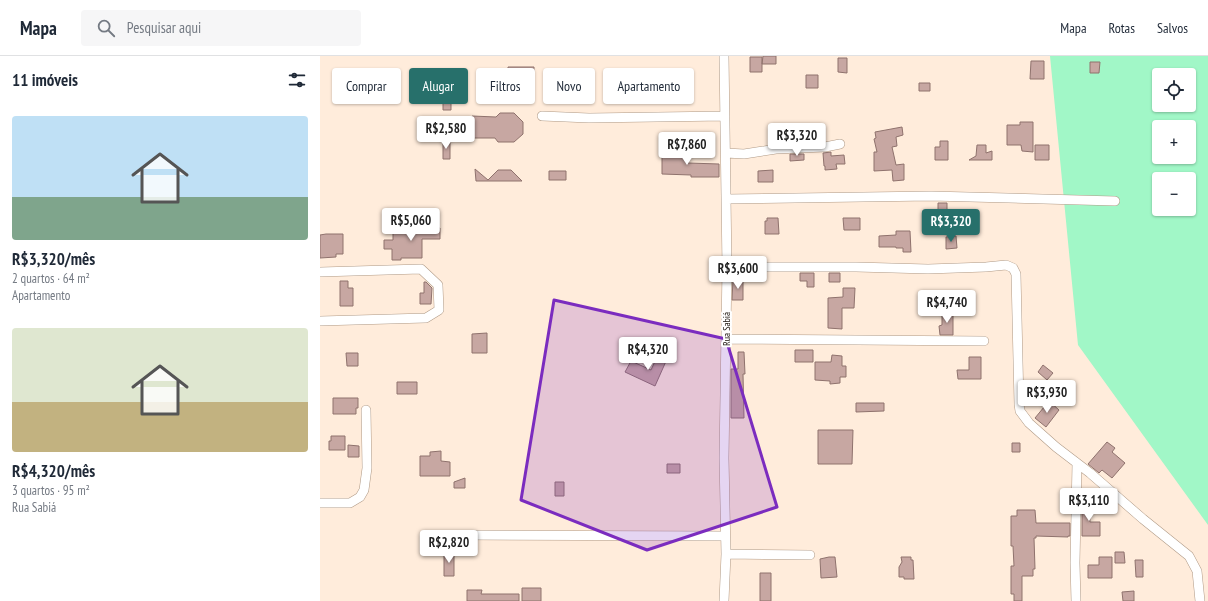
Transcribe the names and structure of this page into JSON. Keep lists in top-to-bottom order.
{
  "streets": {
    "street": ["Rua Sabiá"]
  },
  "page": {
    "header": "Mapa",
    "search": "Pesquisar aqui",
    "nav": ["Mapa", "Rotas", "Salvos"],
    "heading": "11 imóveis",
    "map_buttons": ["+", "−"],
    "chip": [
      "Comprar",
      "Alugar",
      "Filtros",
      "Novo",
      "Apartamento"
    ],
    "list": [
      {
        "name": "R$3,320/mês",
        "note": "2 quartos · 64 m² · Apartamento"
      },
      {
        "name": "R$4,320/mês",
        "note": "3 quartos · 95 m² · Rua Sabiá"
      }
    ],
    "price": [
      "R$2,580",
      "R$3,320",
      "R$7,860",
      "R$5,060",
      "R$3,320",
      "R$3,600",
      "R$4,740",
      "R$4,320",
      "R$3,930",
      "R$3,110",
      "R$2,820"
    ]
  }
}
